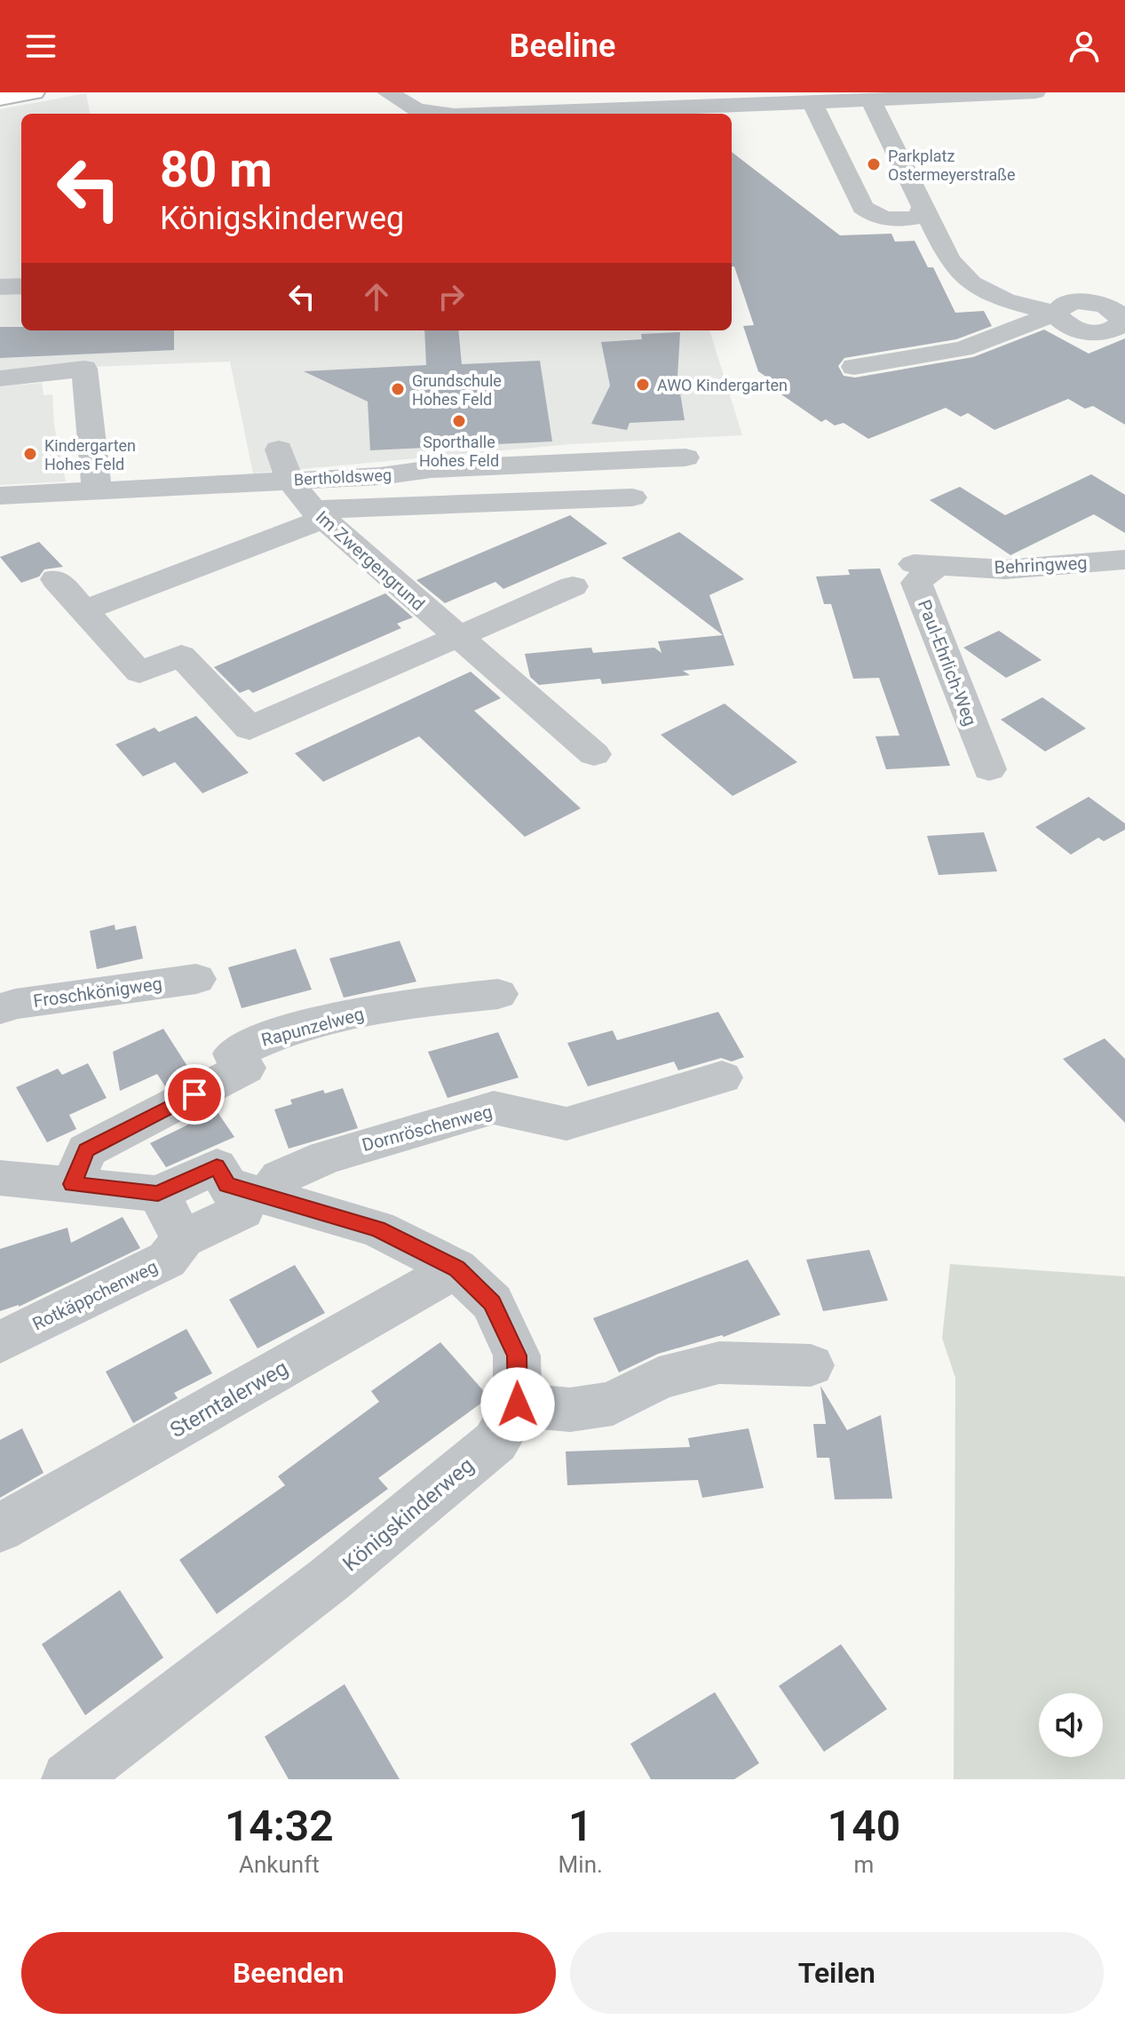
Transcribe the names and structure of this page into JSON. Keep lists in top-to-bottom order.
{
  "streets": {
    "street": [
      "Bertholdsweg",
      "Im Zwergengrund",
      "Behringweg",
      "Paul-Ehrlich-Weg",
      "Froschkönigweg",
      "Rapunzelweg",
      "Dornröschenweg",
      "Rotkäppchenweg",
      "Sterntalerweg",
      "Königskinderweg"
    ]
  },
  "crossings": [
    ["Bertholdsweg", "Im Zwergengrund"],
    ["Behringweg", "Paul-Ehrlich-Weg"]
  ],
  "places": [
    "Parkplatz Ostermeyerstraße",
    "AWO Kindergarten",
    "Grundschule Hohes Feld",
    "Sporthalle Hohes Feld",
    "Kindergarten Hohes Feld"
  ],
  "page": {
    "header": "Beeline",
    "turn": ["80 m", "Königskinderweg"],
    "eta": [
      "14:32",
      "Ankunft",
      "1",
      "Min.",
      "140",
      "m"
    ],
    "buttons": ["Beenden", "Teilen"]
  }
}
